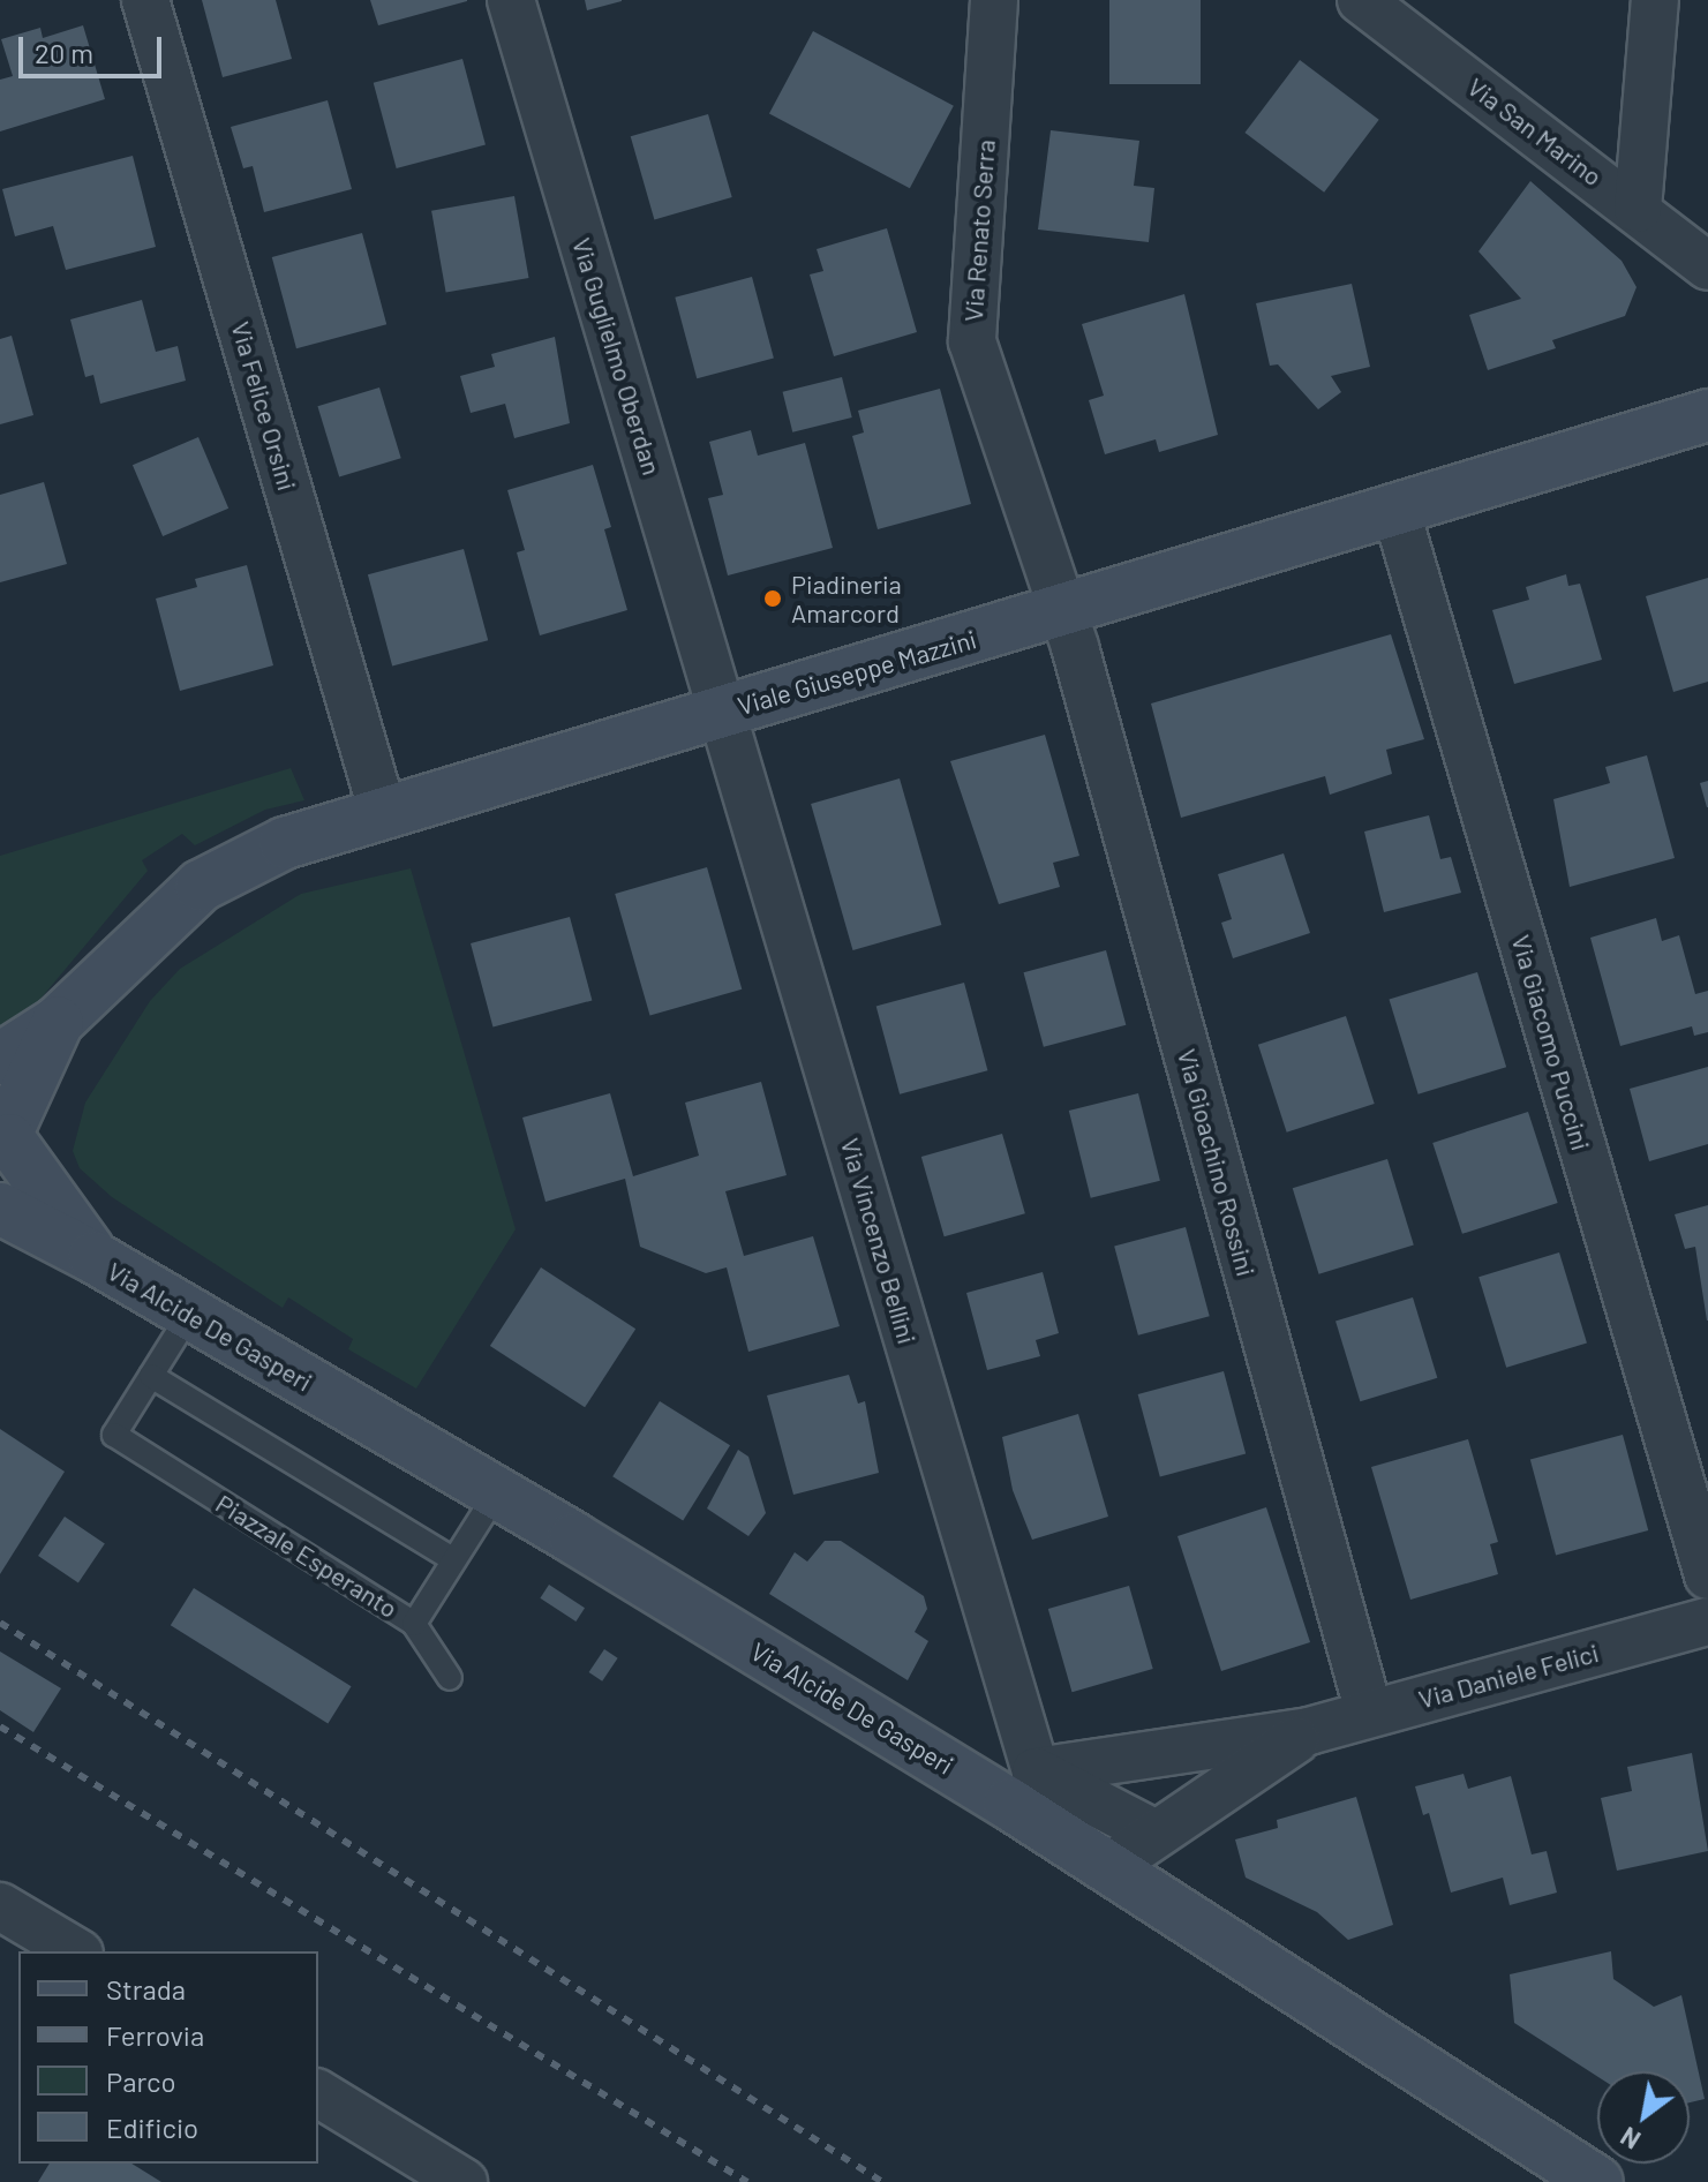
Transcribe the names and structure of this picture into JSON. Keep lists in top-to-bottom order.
{
  "streets": {
    "street": [
      "Via San Marino",
      "Via Renato Serra",
      "Via Guglielmo Oberdan",
      "Via Felice Orsini",
      "Viale Giuseppe Mazzini",
      "Via Giacomo Puccini",
      "Via Gioachino Rossini",
      "Via Vincenzo Bellini",
      "Via Alcide De Gasperi",
      "Via Daniele Felici"
    ],
    "lane": ["Piazzale Esperanto"]
  },
  "crossings": [
    ["Via Renato Serra", "Viale Giuseppe Mazzini"],
    ["Via Renato Serra", "Via Gioachino Rossini"],
    ["Via Guglielmo Oberdan", "Viale Giuseppe Mazzini"],
    ["Via Guglielmo Oberdan", "Via Vincenzo Bellini"],
    ["Via Felice Orsini", "Viale Giuseppe Mazzini"],
    ["Viale Giuseppe Mazzini", "Via Giacomo Puccini"],
    ["Viale Giuseppe Mazzini", "Via Gioachino Rossini"],
    ["Viale Giuseppe Mazzini", "Via Vincenzo Bellini"],
    ["Viale Giuseppe Mazzini", "Via Alcide De Gasperi"],
    ["Via Gioachino Rossini", "Via Daniele Felici"],
    ["Via Vincenzo Bellini", "Via Alcide De Gasperi"],
    ["Via Vincenzo Bellini", "Via Daniele Felici"],
    ["Via Alcide De Gasperi", "Piazzale Esperanto"],
    ["Via Alcide De Gasperi", "Via Daniele Felici"]
  ],
  "places": ["Piadineria Amarcord"],
  "legend": [
    "Strada",
    "Ferrovia",
    "Parco",
    "Edificio"
  ],
  "scale_bar": "20 m",
  "north": "bottom left"
}
